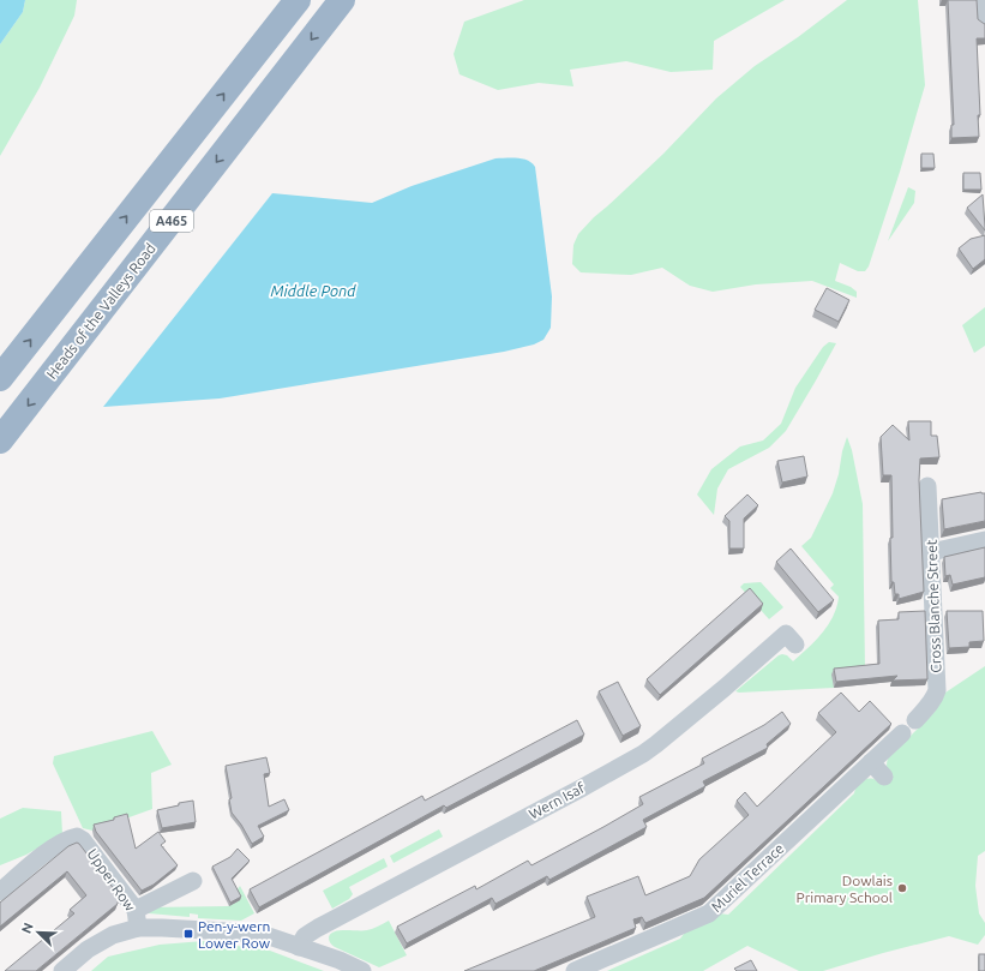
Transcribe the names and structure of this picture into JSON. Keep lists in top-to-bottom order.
{
  "streets": {
    "highway": ["A465", "Heads of the Valleys Road"],
    "street": [
      "Cross Blanche Street",
      "Wern Isaf",
      "Muriel Terrace",
      "Upper Row"
    ]
  },
  "water": ["Middle Pond"],
  "places": {
    "other": ["Dowlais Primary School"],
    "transit": ["Pen-y-wern Lower Row"]
  },
  "north": "top left"
}
